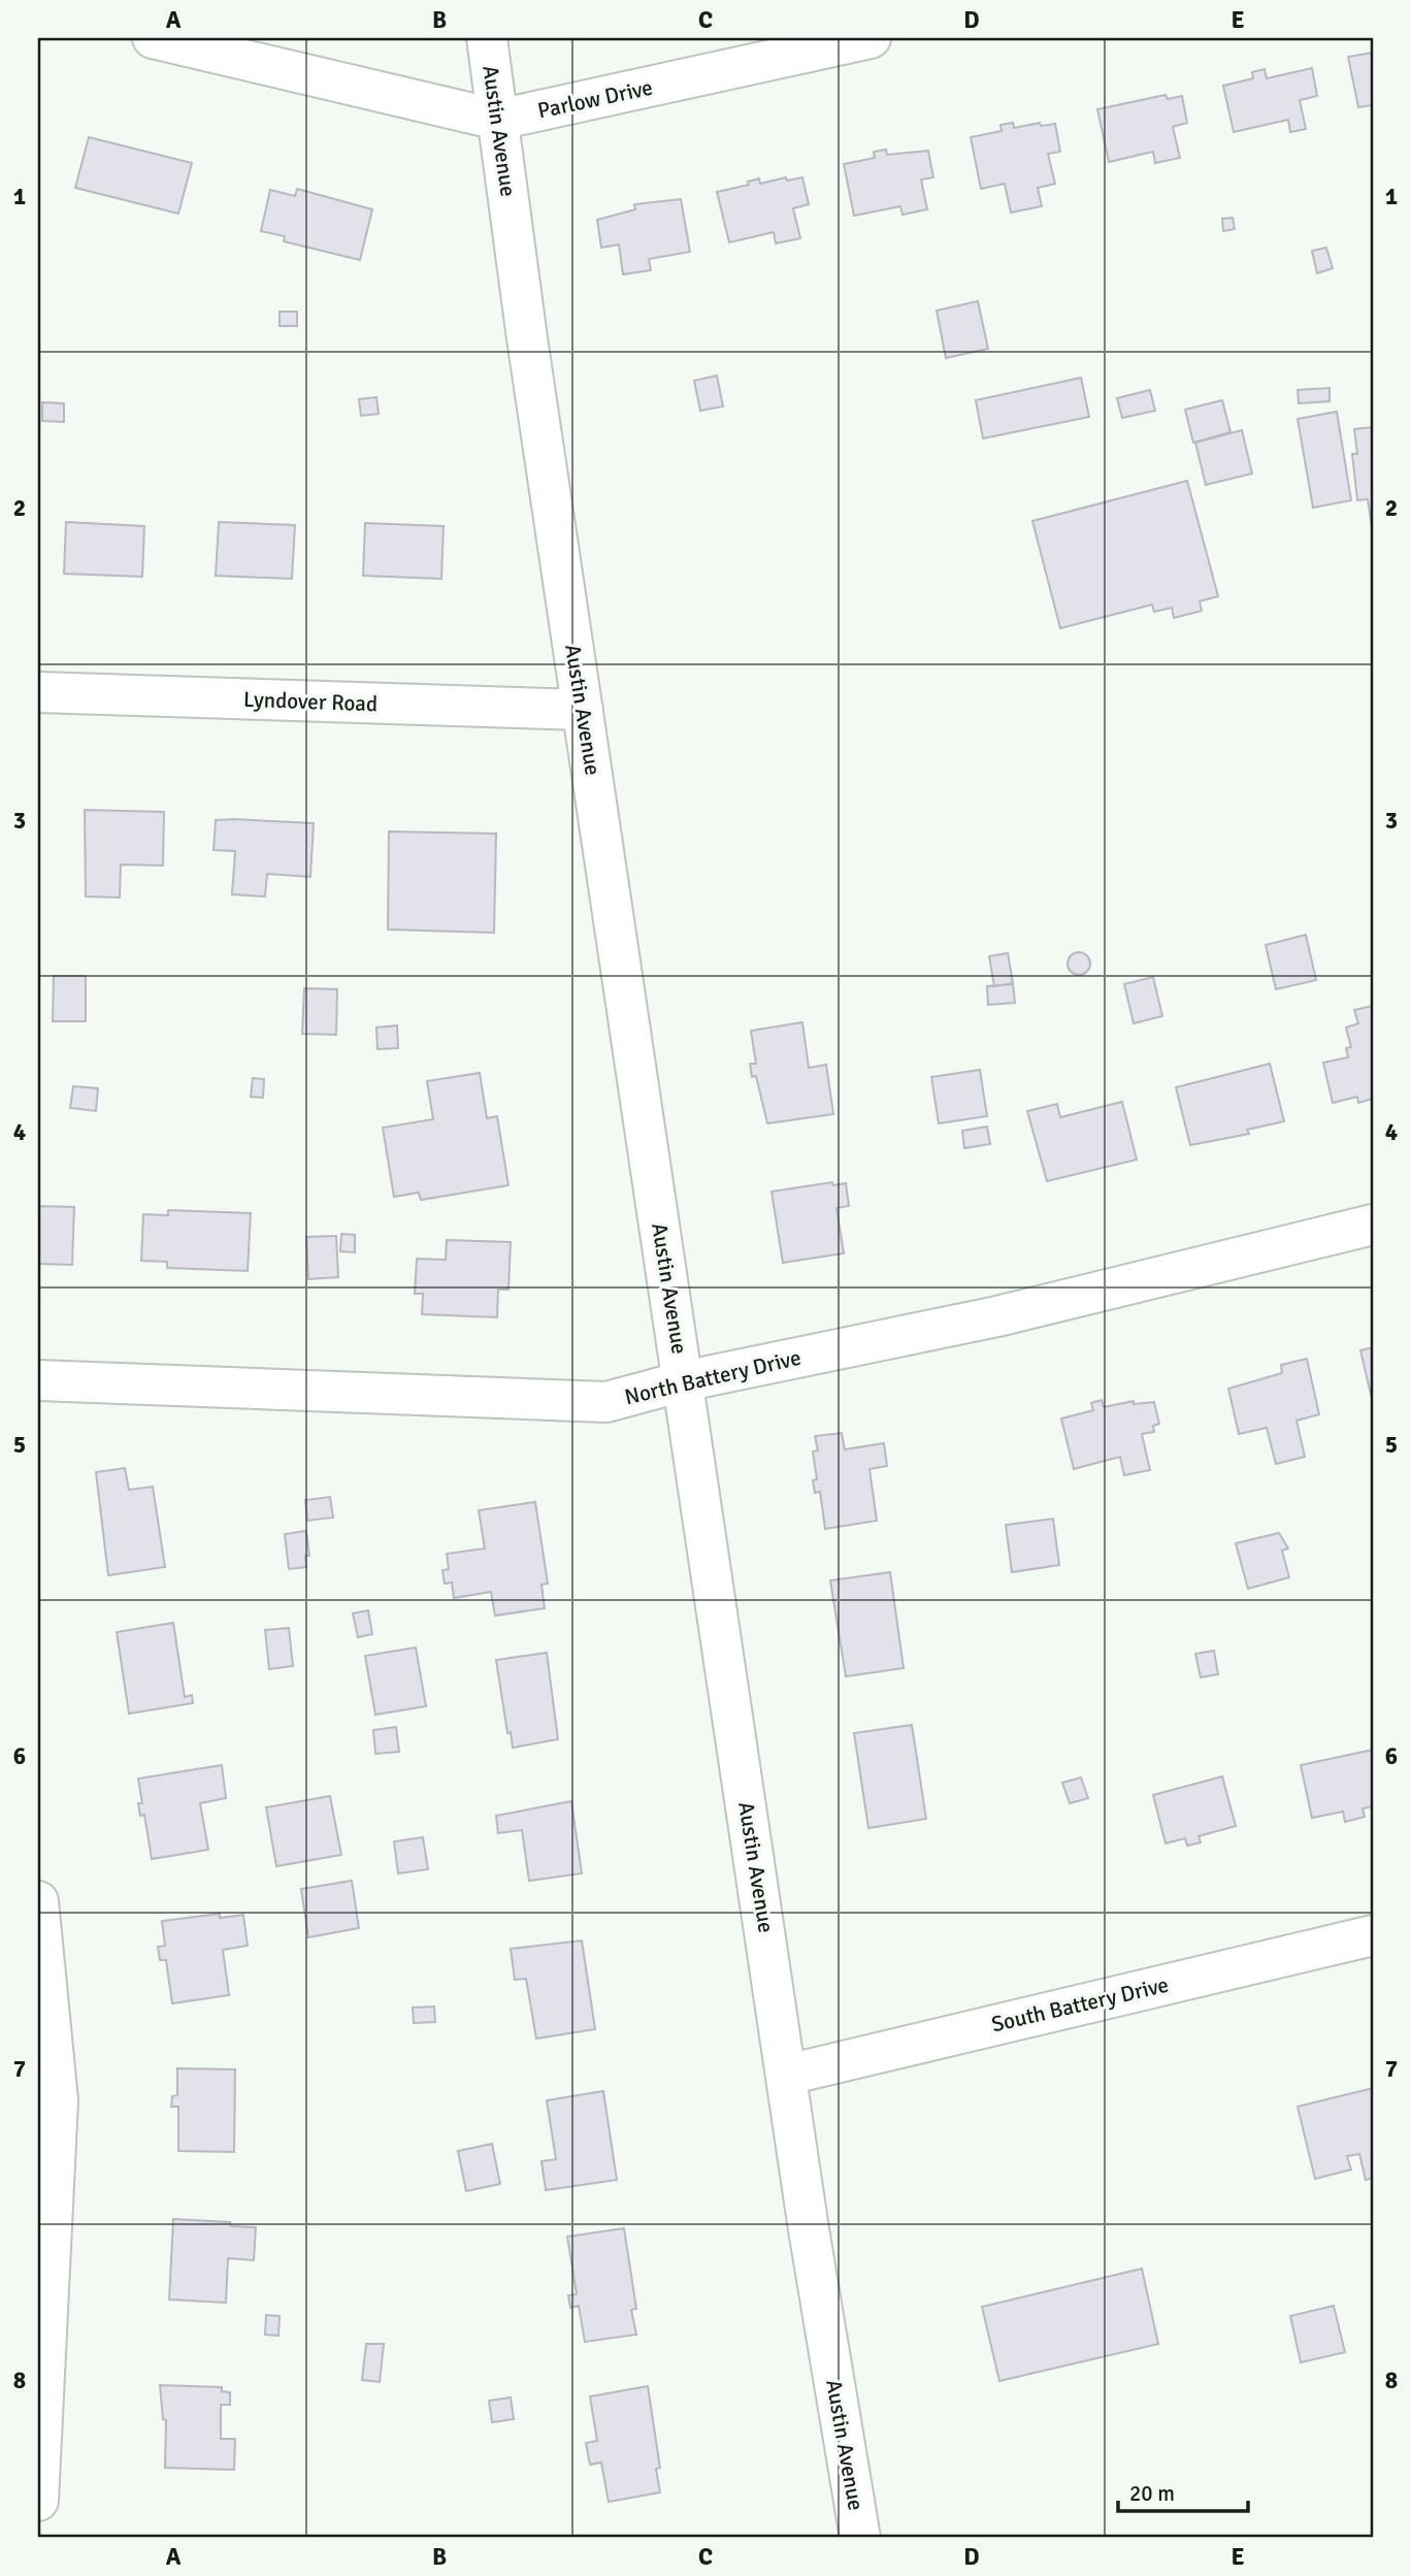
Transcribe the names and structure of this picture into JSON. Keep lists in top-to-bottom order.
{
  "streets": {
    "street": [
      "Parlow Drive",
      "Austin Avenue",
      "Lyndover Road",
      "North Battery Drive",
      "South Battery Drive"
    ]
  },
  "crossings": [
    ["Parlow Drive", "Austin Avenue"],
    ["Austin Avenue", "Lyndover Road"],
    ["Austin Avenue", "North Battery Drive"],
    ["Austin Avenue", "South Battery Drive"]
  ],
  "scale_bar": "20 m",
  "grid": {
    "columns": [
      "A",
      "B",
      "C",
      "D",
      "E"
    ],
    "rows": [
      "1",
      "2",
      "3",
      "4",
      "5",
      "6",
      "7",
      "8"
    ]
  }
}
